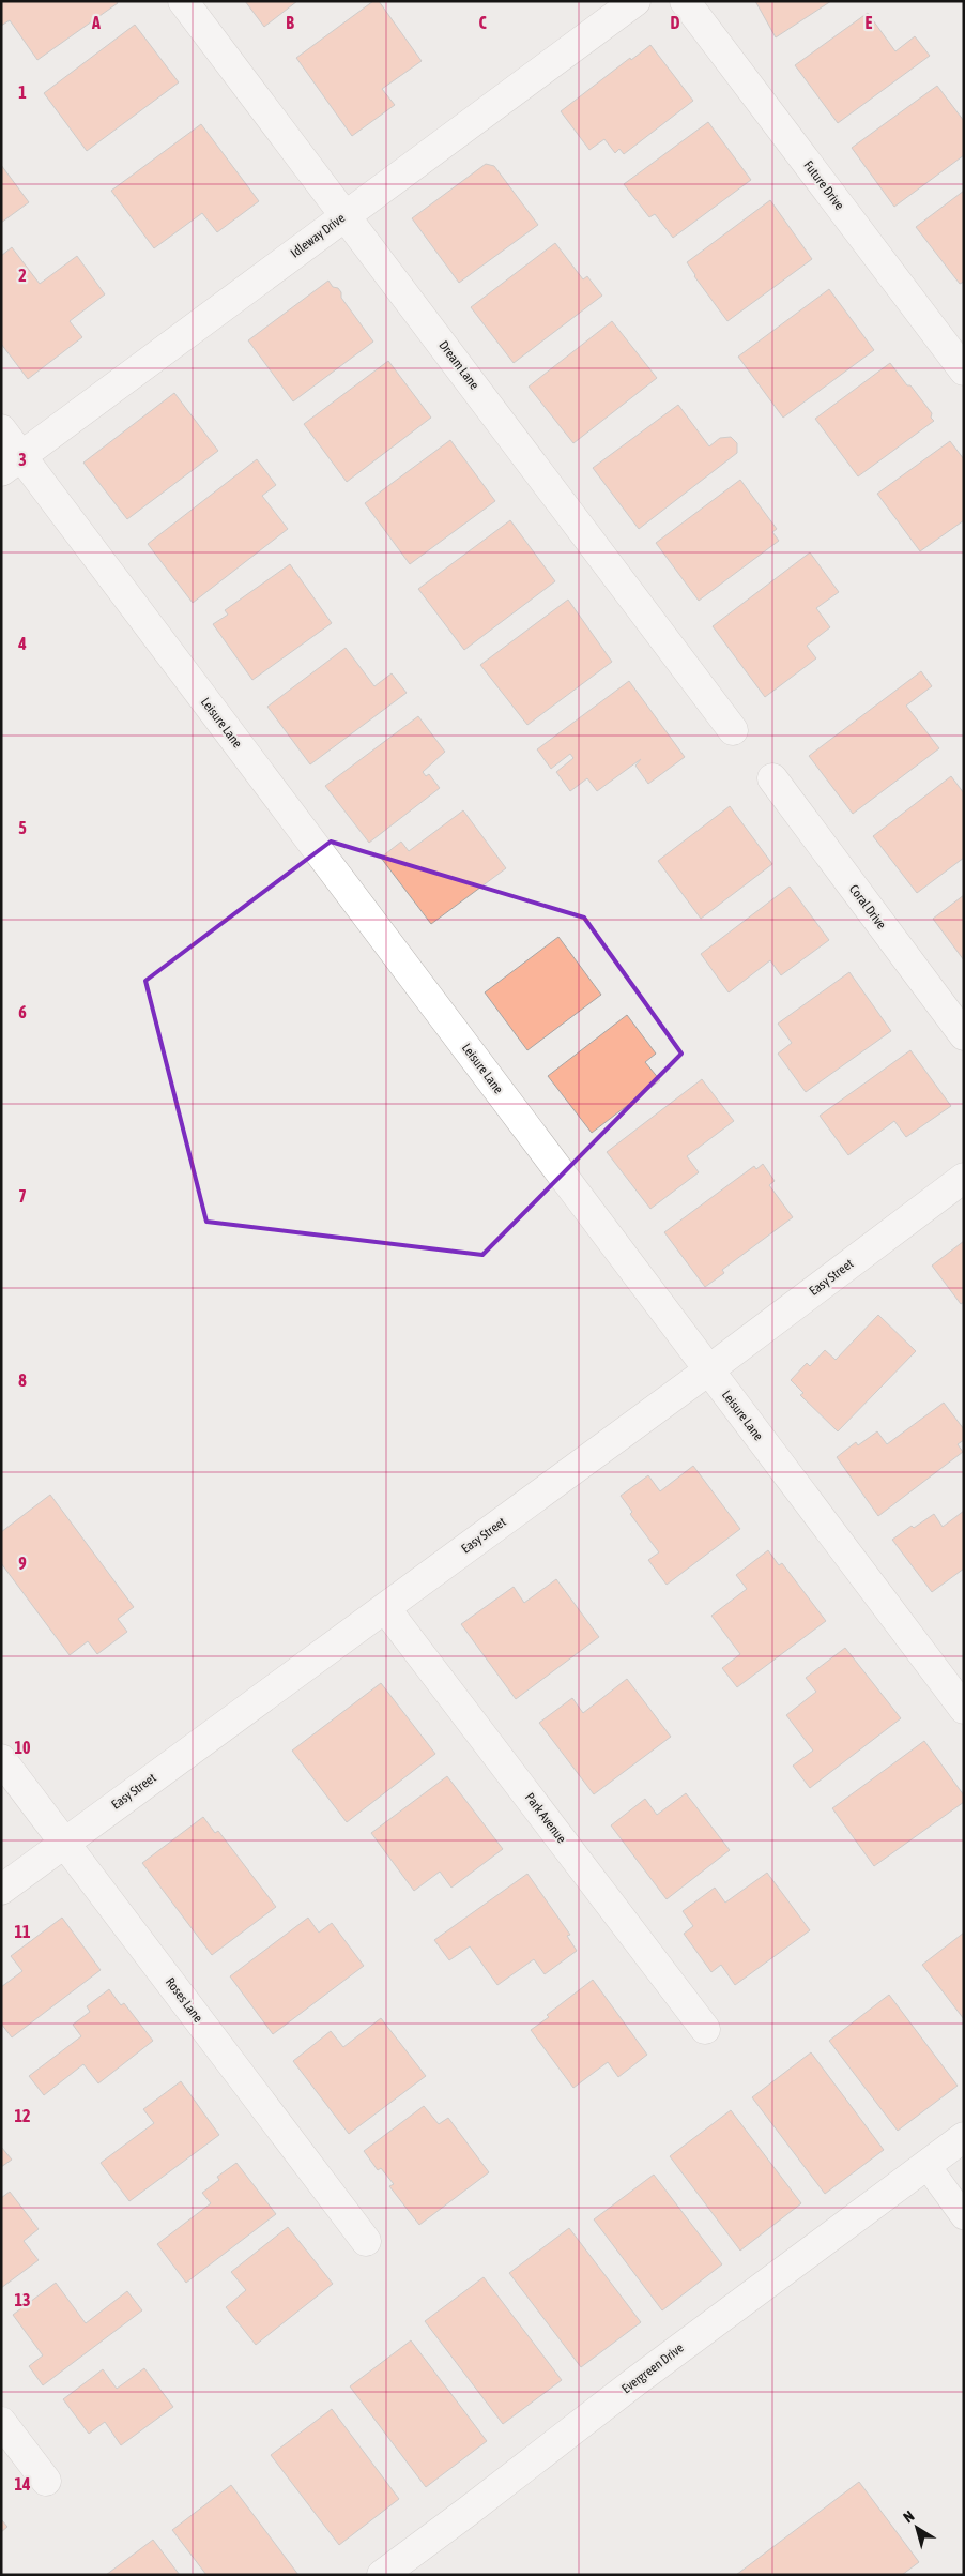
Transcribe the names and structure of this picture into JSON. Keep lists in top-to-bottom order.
{
  "streets": {
    "street": [
      "Future Drive",
      "Idleway Drive",
      "Dream Lane",
      "Leisure Lane",
      "Coral Drive",
      "Easy Street",
      "Park Avenue",
      "Roses Lane",
      "Evergreen Drive"
    ]
  },
  "crossings": [
    ["Idleway Drive", "Dream Lane"],
    ["Idleway Drive", "Leisure Lane"],
    ["Leisure Lane", "Easy Street"],
    ["Easy Street", "Park Avenue"],
    ["Easy Street", "Roses Lane"]
  ],
  "north": "top left",
  "grid": {
    "columns": [
      "A",
      "B",
      "C",
      "D",
      "E"
    ],
    "rows": [
      "1",
      "2",
      "3",
      "4",
      "5",
      "6",
      "7",
      "8",
      "9",
      "10",
      "11",
      "12",
      "13",
      "14"
    ]
  }
}
